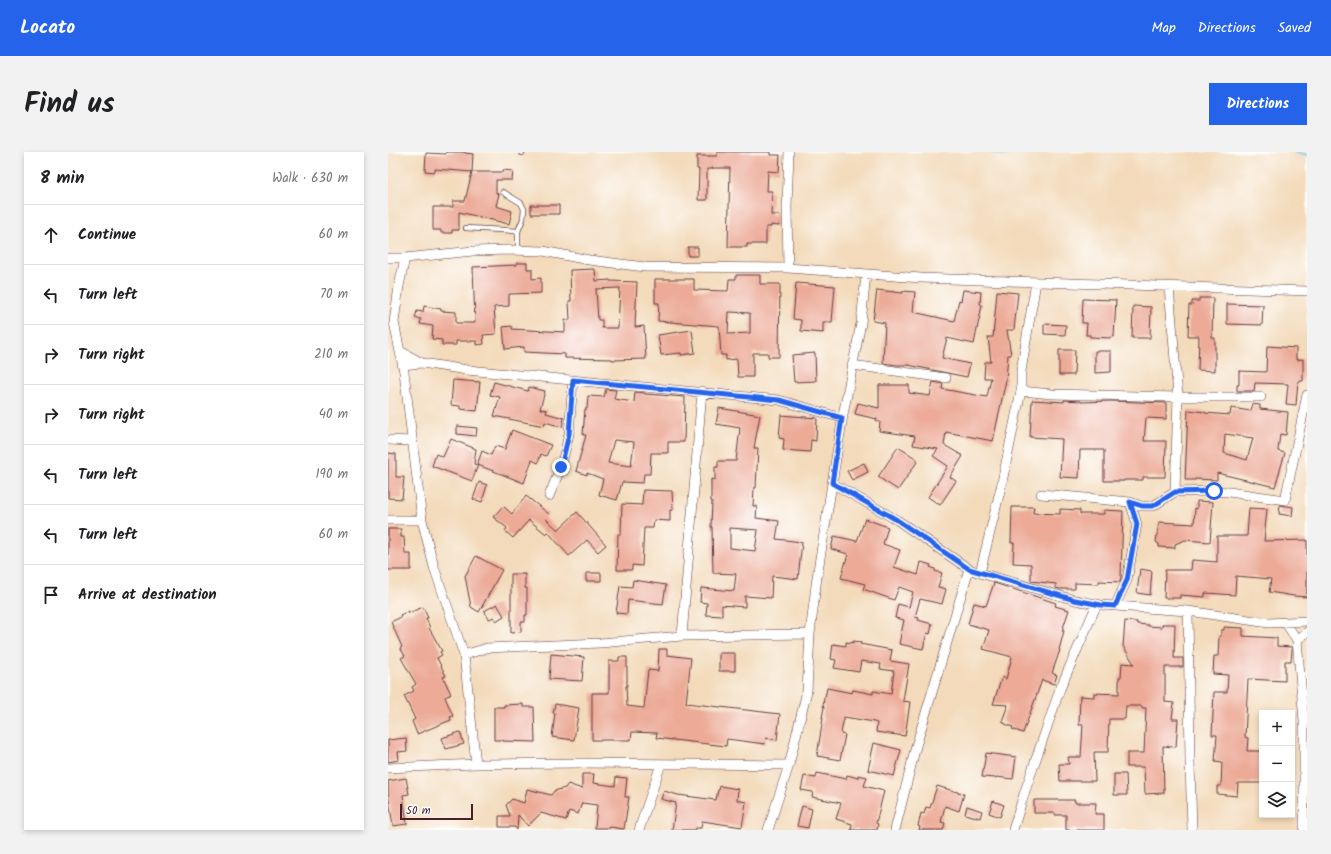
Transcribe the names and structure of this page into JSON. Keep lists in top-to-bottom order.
{
  "scale_bar": "50 m",
  "page": {
    "header": "Locato",
    "nav": ["Map", "Directions", "Saved"],
    "title": "Find us",
    "buttons": "Directions",
    "heading": ["8 min", "Walk · 630 m"],
    "list": [
      ["Continue", "60 m"],
      ["Turn left", "70 m"],
      ["Turn right", "210 m"],
      ["Turn right", "40 m"],
      ["Turn left", "190 m"],
      ["Turn left", "60 m"],
      "Arrive at destination"
    ],
    "map_buttons": ["+", "−"],
    "scale": "50 m"
  }
}
